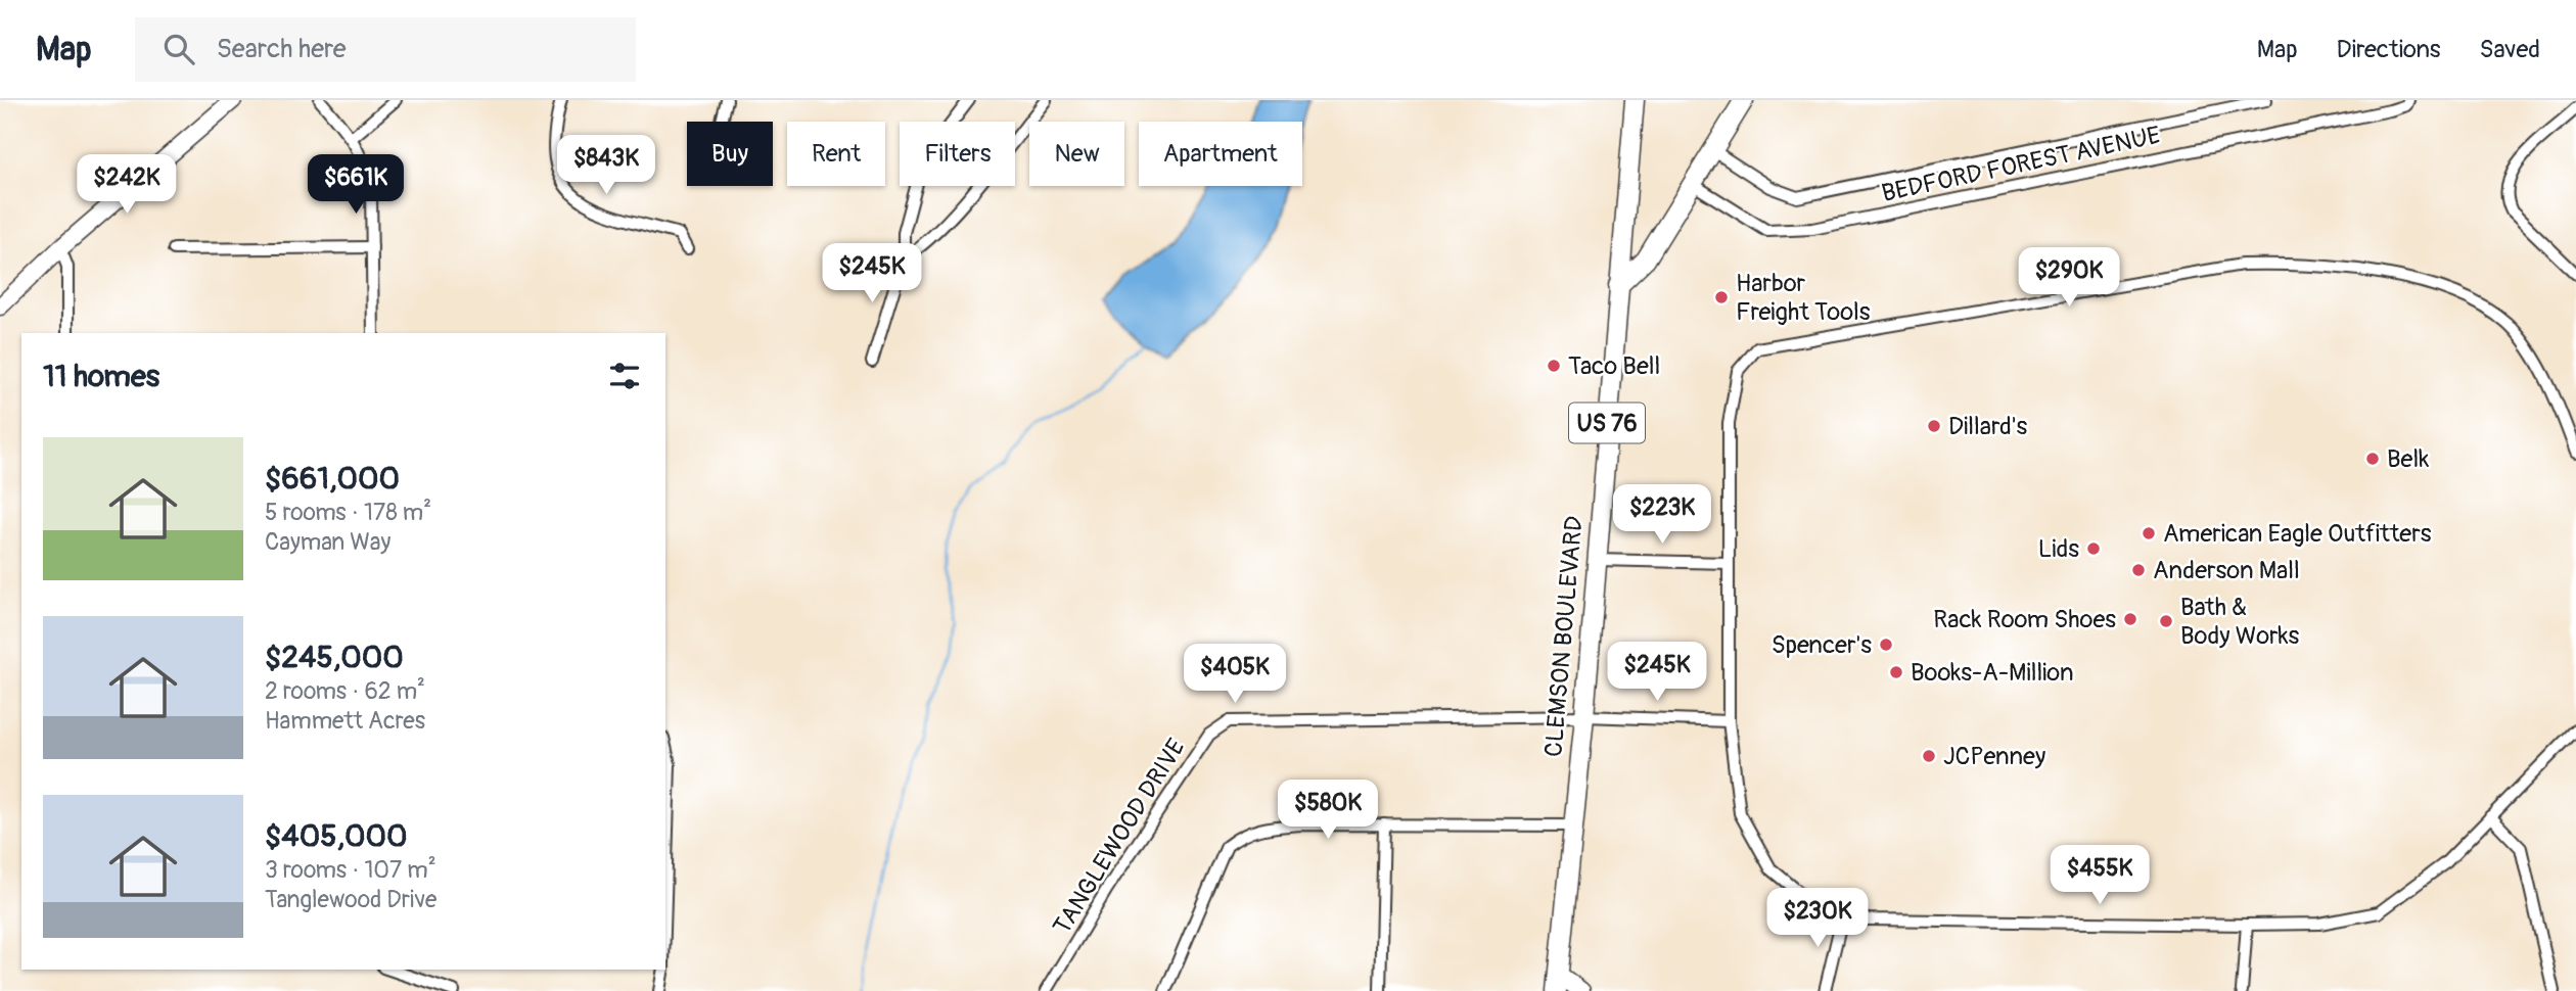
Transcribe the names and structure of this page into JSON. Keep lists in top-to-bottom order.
{
  "streets": {
    "main road": ["US 76", "CLEMSON BOULEVARD"],
    "street": ["BEDFORD FOREST AVENUE", "TANGLEWOOD DRIVE"]
  },
  "crossings": [
    ["CLEMSON BOULEVARD", "TANGLEWOOD DRIVE"]
  ],
  "places": [
    "Harbor Freight Tools",
    "Taco Bell",
    "Dillard's",
    "Belk",
    "American Eagle Outfitters",
    "Lids",
    "Anderson Mall",
    "Rack Room Shoes",
    "Bath & Body Works",
    "Spencer's",
    "Books-A-Million",
    "JCPenney"
  ],
  "page": {
    "header": "Map",
    "search": "Search here",
    "nav": ["Map", "Directions", "Saved"],
    "chip": [
      "Buy",
      "Rent",
      "Filters",
      "New",
      "Apartment"
    ],
    "price": [
      "$843K",
      "$242K",
      "$661K",
      "$245K",
      "$290K",
      "$223K",
      "$245K",
      "$405K",
      "$580K",
      "$455K",
      "$230K"
    ],
    "heading": "11 homes",
    "list": [
      {
        "name": "$661,000",
        "note": "5 rooms · 178 m² · Cayman Way"
      },
      {
        "name": "$245,000",
        "note": "2 rooms · 62 m² · Hammett Acres"
      },
      {
        "name": "$405,000",
        "note": "3 rooms · 107 m² · Tanglewood Drive"
      }
    ]
  }
}
